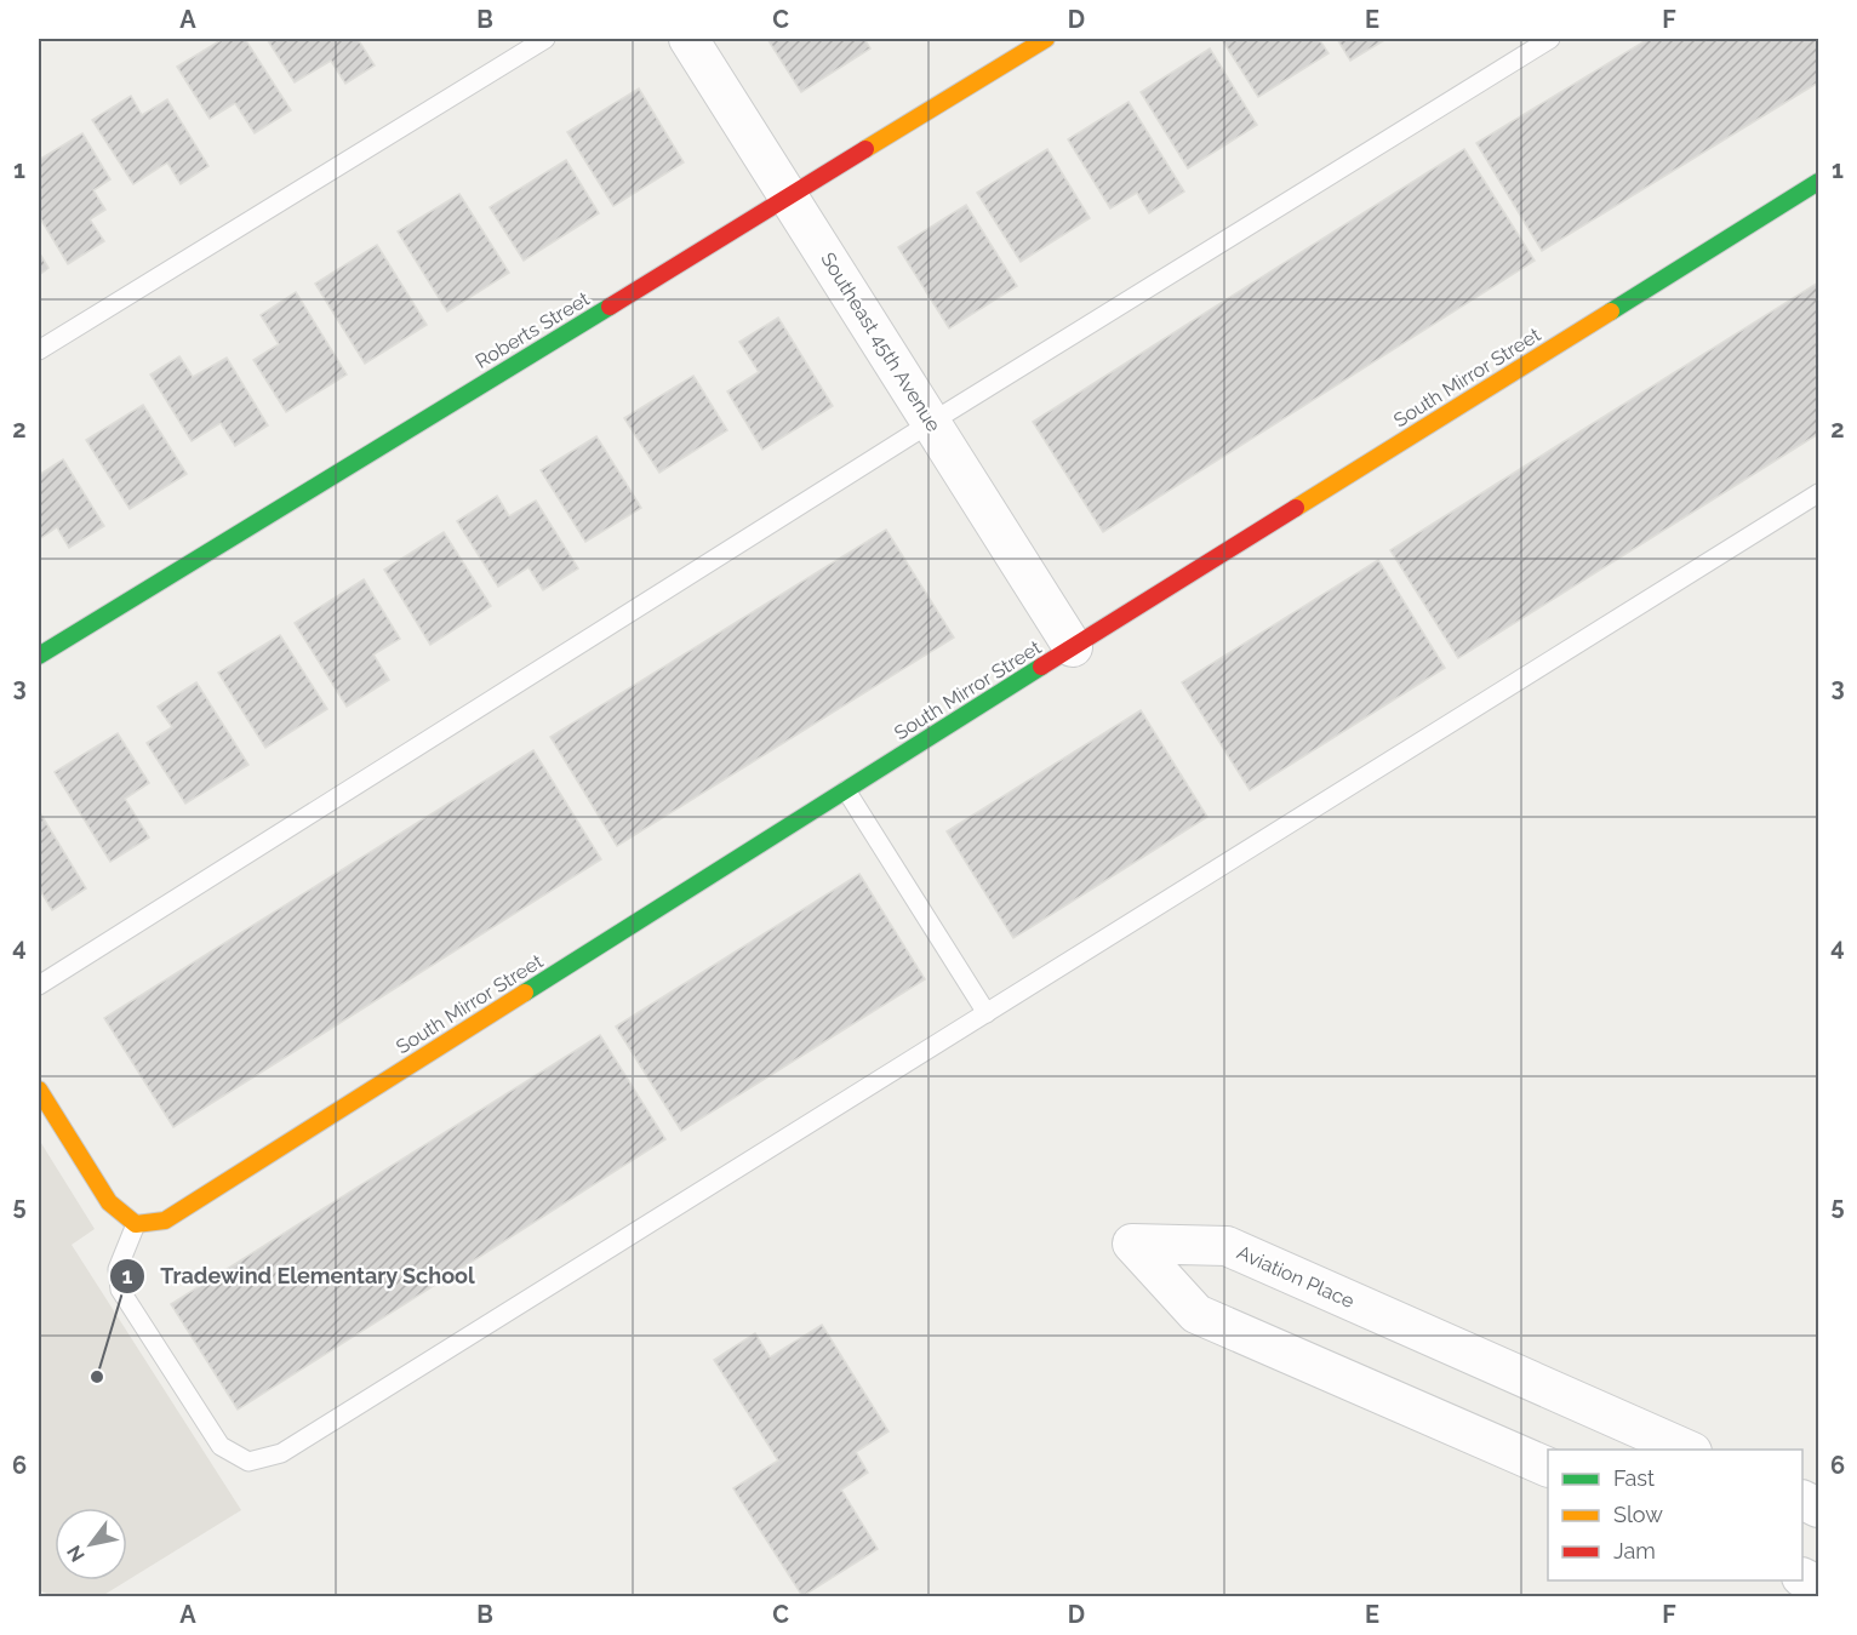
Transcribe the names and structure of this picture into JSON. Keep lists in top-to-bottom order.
{
  "streets": {
    "street": [
      "Roberts Street",
      "Southeast 45th Avenue",
      "South Mirror Street",
      "Aviation Place"
    ]
  },
  "crossings": [
    ["Roberts Street", "Southeast 45th Avenue"],
    ["Southeast 45th Avenue", "South Mirror Street"]
  ],
  "places": ["Tradewind Elementary School"],
  "legend": ["Fast", "Slow", "Jam"],
  "north": "bottom left",
  "grid": {
    "columns": [
      "A",
      "B",
      "C",
      "D",
      "E",
      "F"
    ],
    "rows": [
      "1",
      "2",
      "3",
      "4",
      "5",
      "6"
    ]
  }
}
